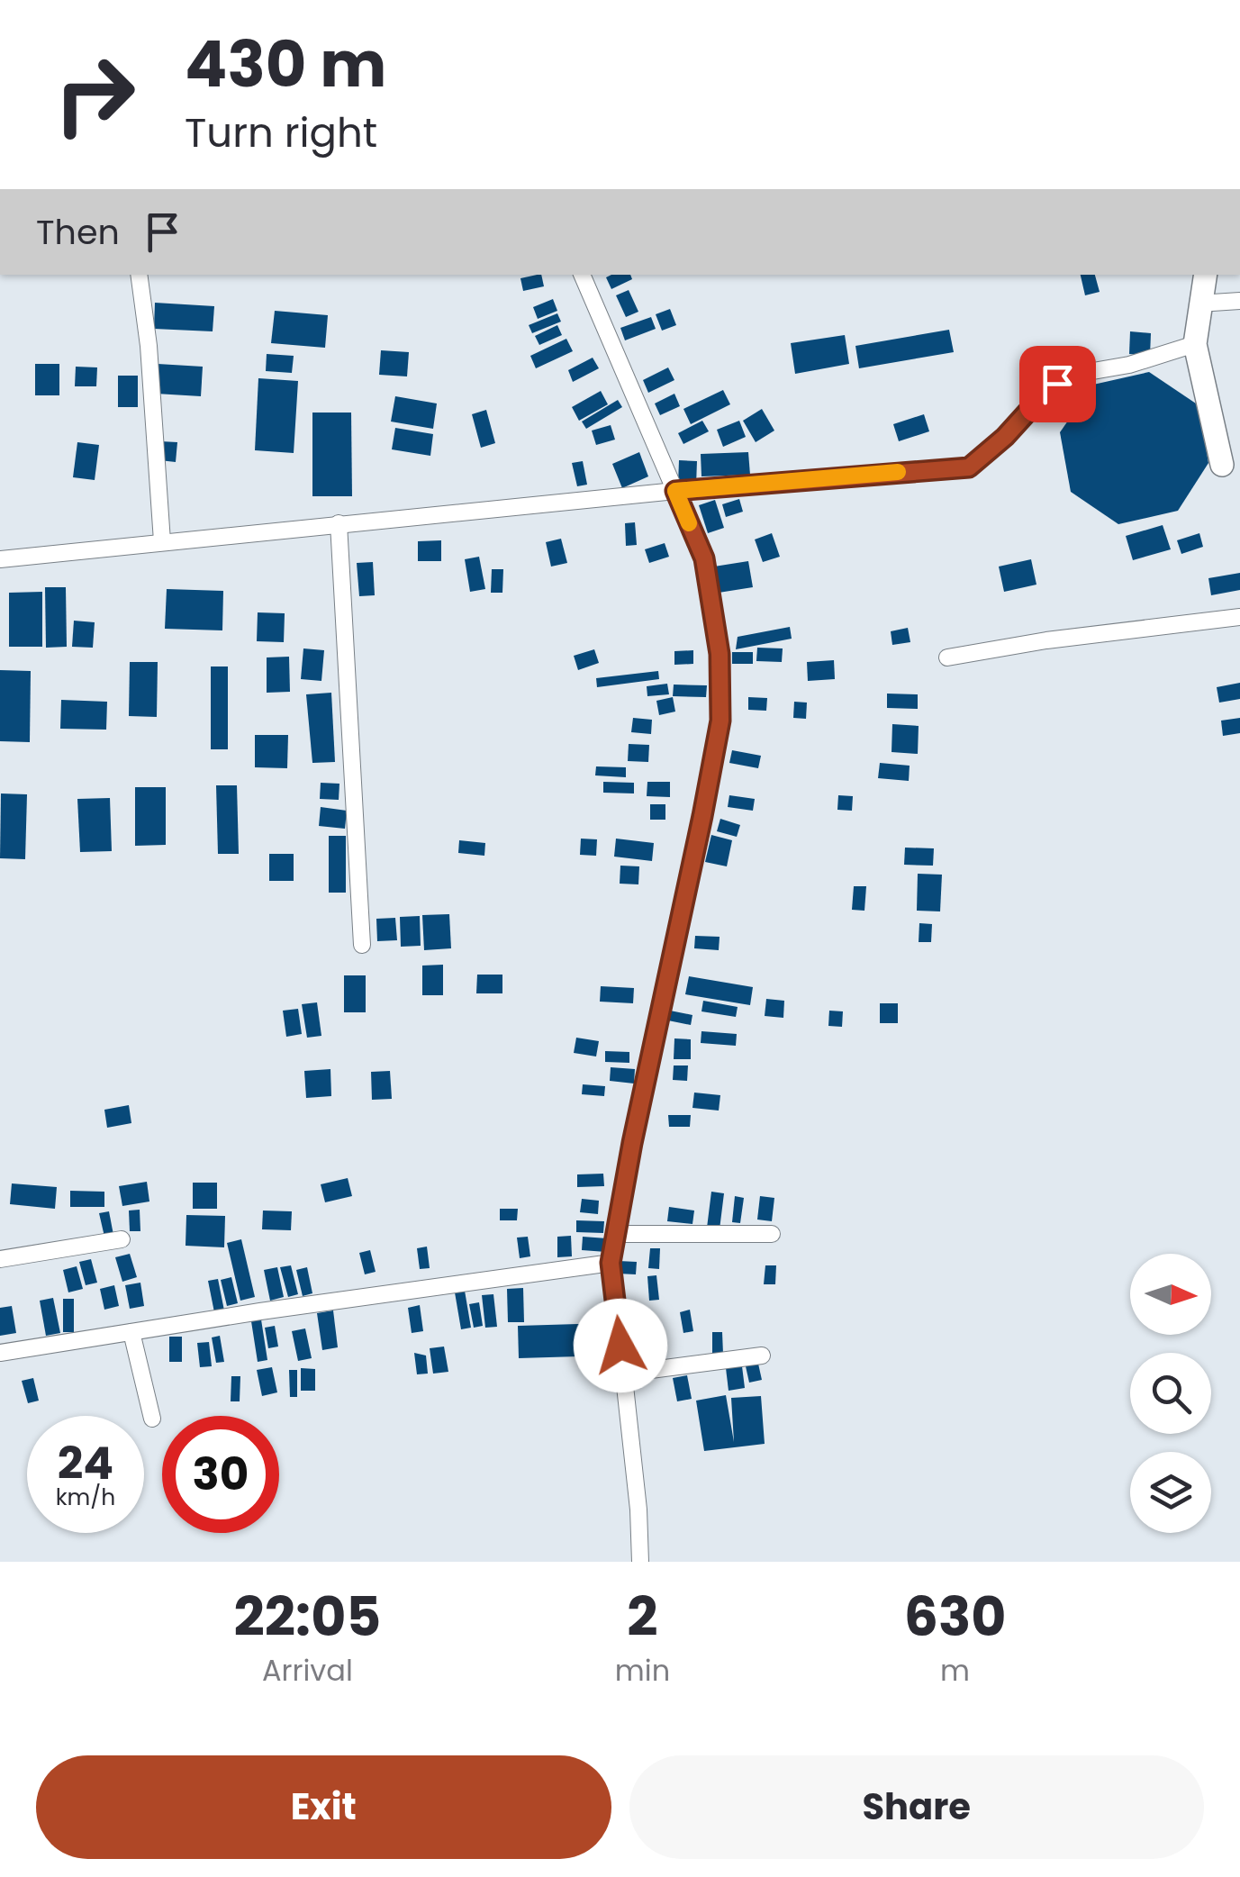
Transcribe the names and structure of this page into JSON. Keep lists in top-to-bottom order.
{
  "north": "right",
  "page": {
    "turn": ["430 m", "Turn right"],
    "then": "Then",
    "speed": "24 km/h",
    "limit": "30",
    "eta": [
      "22:05",
      "Arrival",
      "2",
      "min",
      "630",
      "m"
    ],
    "buttons": ["Exit", "Share"]
  }
}
